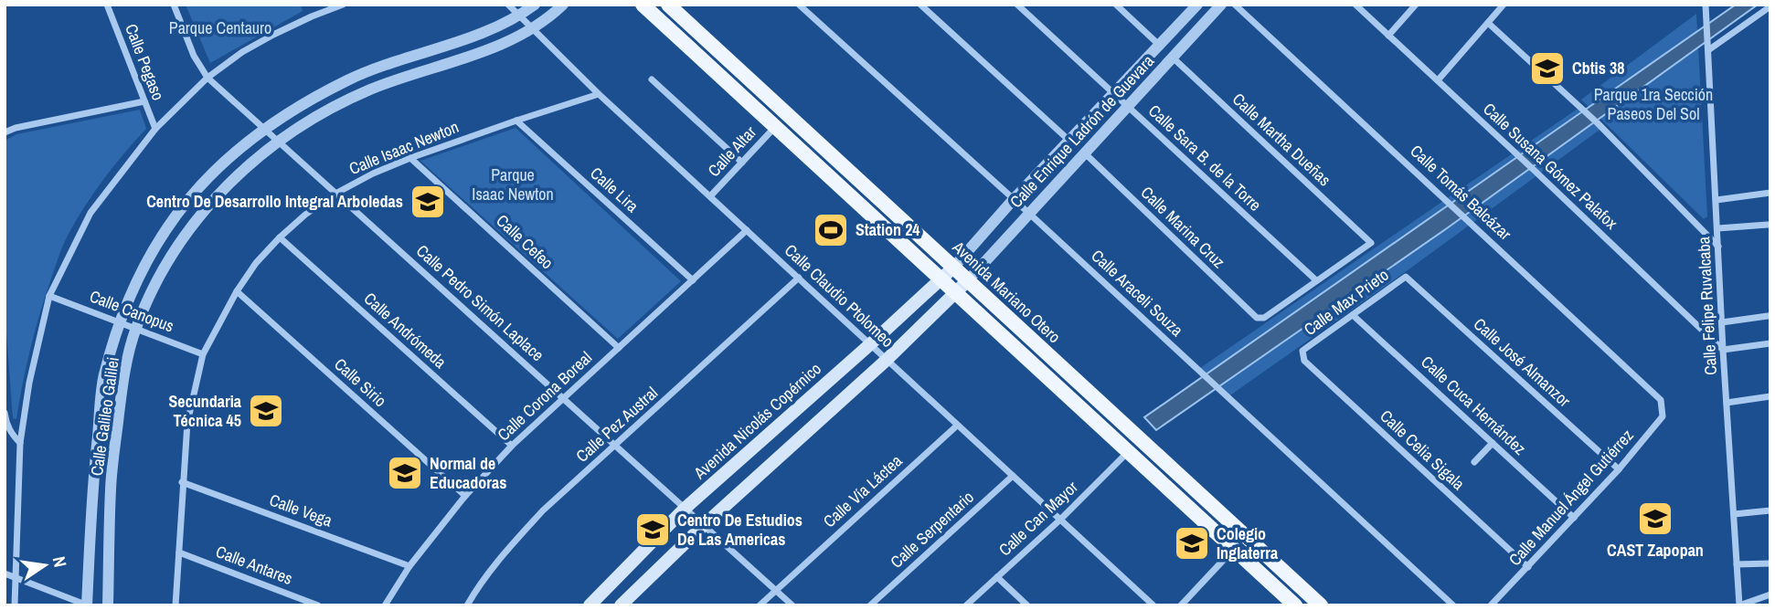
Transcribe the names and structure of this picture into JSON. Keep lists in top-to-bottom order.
{
  "streets": {
    "main road": ["Avenida Mariano Otero", "Avenida Nicolás Copérnico"],
    "street": [
      "Calle Pegaso",
      "Calle Enrique Ladrón de Guevara",
      "Calle Martha Dueñas",
      "Calle Isaac Newton",
      "Calle Altar",
      "Calle Sara B. de la Torre",
      "Calle Susana Gómez Palafox",
      "Calle Lira",
      "Calle Tomás Balcázar",
      "Calle Marina Cruz",
      "Calle Cefeo",
      "Calle Araceli Souza",
      "Calle Claudio Ptolomeo",
      "Calle Max Prieto",
      "Calle Pedro Simón Laplace",
      "Calle Felipe Ruvalcaba",
      "Calle Canopus",
      "Calle Andrómeda",
      "Calle José Almanzor",
      "Calle Sirio",
      "Calle Corona Boreal",
      "Calle Cuca Hernández",
      "Calle Galileo Galilei",
      "Calle Pez Austral",
      "Calle Celia Sigala",
      "Calle Vía Láctea",
      "Calle Manuel Ángel Gutiérrez",
      "Calle Vega",
      "Calle Can Mayor",
      "Calle Serpentario",
      "Calle Antares"
    ]
  },
  "crossings": [
    ["Calle Enrique Ladrón de Guevara", "Calle Martha Dueñas"],
    ["Calle Enrique Ladrón de Guevara", "Calle Sara B. de la Torre"],
    ["Calle Enrique Ladrón de Guevara", "Calle Marina Cruz"],
    ["Calle Enrique Ladrón de Guevara", "Avenida Mariano Otero"],
    ["Calle Enrique Ladrón de Guevara", "Calle Araceli Souza"],
    ["Calle Enrique Ladrón de Guevara", "Avenida Nicolás Copérnico"],
    ["Calle Martha Dueñas", "Calle Sara B. de la Torre"],
    ["Calle Martha Dueñas", "Calle Marina Cruz"],
    ["Calle Isaac Newton", "Calle Lira"],
    ["Calle Isaac Newton", "Calle Cefeo"],
    ["Calle Isaac Newton", "Calle Claudio Ptolomeo"],
    ["Calle Isaac Newton", "Calle Pedro Simón Laplace"],
    ["Calle Isaac Newton", "Calle Canopus"],
    ["Calle Isaac Newton", "Calle Andrómeda"],
    ["Calle Isaac Newton", "Calle Sirio"],
    ["Calle Isaac Newton", "Calle Vega"],
    ["Calle Isaac Newton", "Calle Antares"],
    ["Calle Altar", "Avenida Mariano Otero"],
    ["Calle Altar", "Calle Claudio Ptolomeo"],
    ["Calle Sara B. de la Torre", "Calle Marina Cruz"],
    ["Calle Susana Gómez Palafox", "Calle Felipe Ruvalcaba"],
    ["Calle Lira", "Calle Corona Boreal"],
    ["Calle Tomás Balcázar", "Calle Manuel Ángel Gutiérrez"],
    ["Calle Cefeo", "Calle Corona Boreal"],
    ["Avenida Mariano Otero", "Avenida Nicolás Copérnico"],
    ["Avenida Mariano Otero", "Calle Can Mayor"],
    ["Calle Claudio Ptolomeo", "Calle Corona Boreal"],
    ["Calle Claudio Ptolomeo", "Calle Galileo Galilei"],
    ["Calle Claudio Ptolomeo", "Avenida Nicolás Copérnico"],
    ["Calle Claudio Ptolomeo", "Calle Pez Austral"],
    ["Calle Claudio Ptolomeo", "Calle Vía Láctea"],
    ["Calle Claudio Ptolomeo", "Calle Can Mayor"],
    ["Calle Claudio Ptolomeo", "Calle Serpentario"],
    ["Calle Max Prieto", "Calle José Almanzor"],
    ["Calle Max Prieto", "Calle Cuca Hernández"],
    ["Calle Max Prieto", "Calle Celia Sigala"],
    ["Calle Pedro Simón Laplace", "Calle Corona Boreal"],
    ["Calle Pedro Simón Laplace", "Calle Galileo Galilei"],
    ["Calle Pedro Simón Laplace", "Avenida Nicolás Copérnico"],
    ["Calle Pedro Simón Laplace", "Calle Pez Austral"],
    ["Calle Pedro Simón Laplace", "Calle Vía Láctea"],
    ["Calle Canopus", "Calle Galileo Galilei"],
    ["Calle Andrómeda", "Calle Corona Boreal"],
    ["Calle José Almanzor", "Calle Manuel Ángel Gutiérrez"],
    ["Calle Sirio", "Calle Corona Boreal"],
    ["Calle Corona Boreal", "Calle Vega"],
    ["Calle Cuca Hernández", "Calle Manuel Ángel Gutiérrez"],
    ["Calle Celia Sigala", "Calle Manuel Ángel Gutiérrez"]
  ],
  "parks": ["Parque Centauro", "Parque 1ra Sección Paseos Del Sol", "Parque Isaac Newton"],
  "places": {
    "school or university": [
      "Cbtis 38",
      "Centro De Desarrollo Integral Arboledas",
      "Secundaria Técnica 45",
      "Normal de Educadoras",
      "CAST Zapopan",
      "Centro De Estudios De Las Americas",
      "Colegio Inglaterra"
    ],
    "sports": ["Station 24"]
  },
  "north": "right"
}
